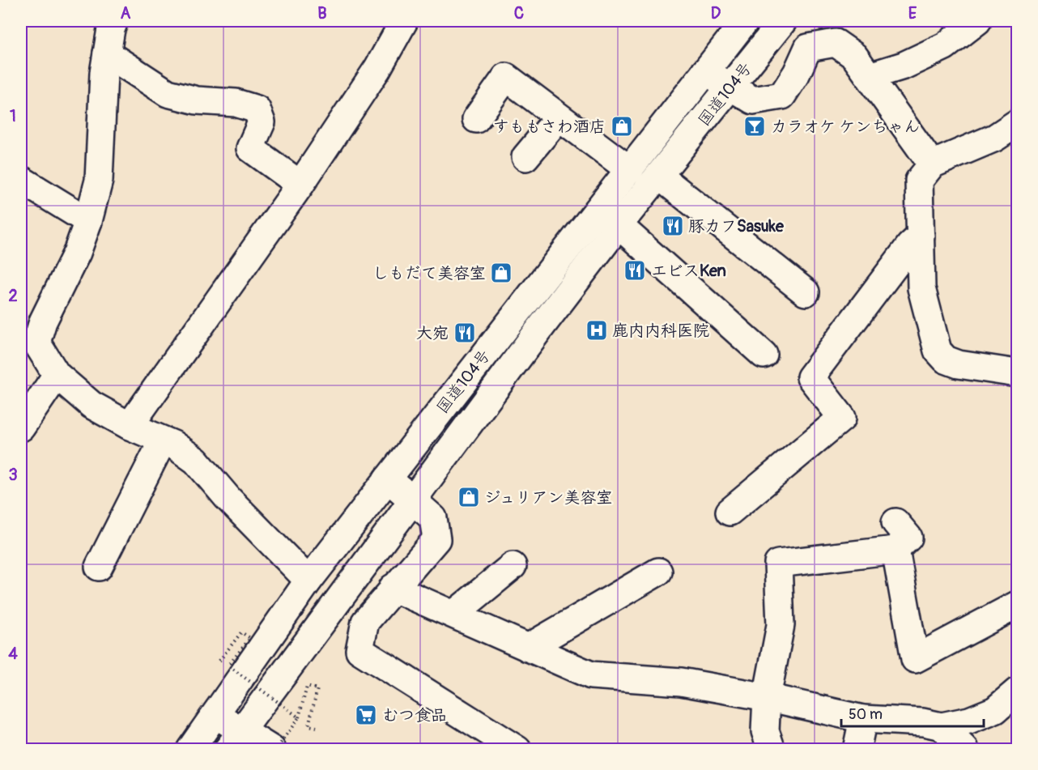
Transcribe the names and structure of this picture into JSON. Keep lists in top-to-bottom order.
{
  "streets": {
    "main road": ["国道104号"]
  },
  "places": {
    "shop": ["すももさわ酒店", "しもだて美容室", "ジュリアン美容室"],
    "bar": ["カラオケ ケンちゃん"],
    "restaurant": ["豚カフSasuke", "エビスKen", "大宛"],
    "hospital": ["鹿内内科医院"],
    "supermarket": ["むつ食品"]
  },
  "scale_bar": "50 m",
  "grid": {
    "columns": [
      "A",
      "B",
      "C",
      "D",
      "E"
    ],
    "rows": [
      "1",
      "2",
      "3",
      "4"
    ]
  }
}
